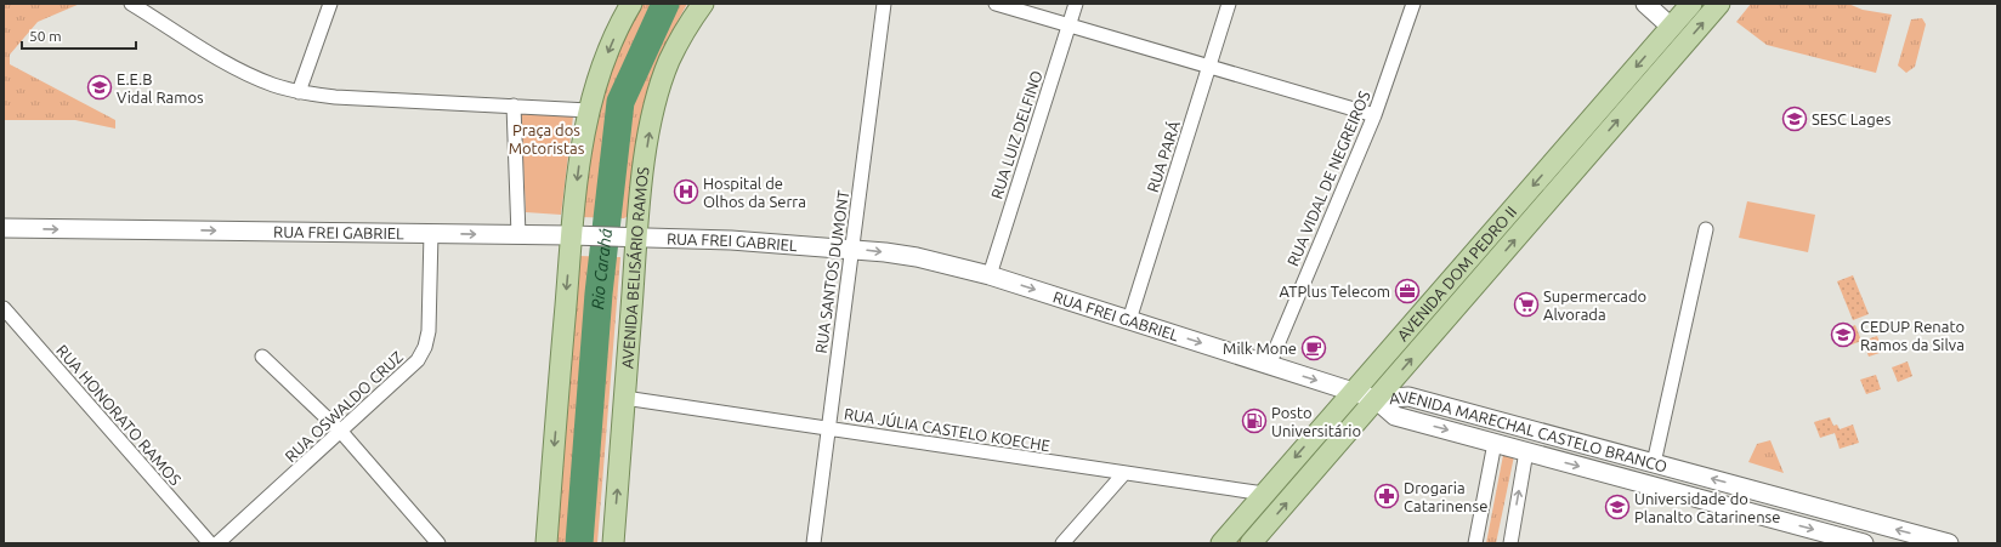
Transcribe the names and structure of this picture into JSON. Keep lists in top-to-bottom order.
{
  "streets": {
    "main road": [
      "RUA FREI GABRIEL",
      "AVENIDA BELISÁRIO RAMOS",
      "AVENIDA DOM PEDRO II",
      "AVENIDA MARECHAL CASTELO BRANCO"
    ],
    "street": [
      "RUA LUIZ DELFINO",
      "RUA PARÁ",
      "RUA VIDAL DE NEGREIROS",
      "RUA SANTOS DUMONT",
      "RUA OSWALDO CRUZ",
      "RUA HONORATO RAMOS",
      "RUA JÚLIA CASTELO KOECHE"
    ]
  },
  "crossings": [
    ["RUA LUIZ DELFINO", "RUA FREI GABRIEL"],
    ["RUA PARÁ", "RUA FREI GABRIEL"],
    ["RUA VIDAL DE NEGREIROS", "RUA FREI GABRIEL"],
    ["RUA FREI GABRIEL", "AVENIDA BELISÁRIO RAMOS"],
    ["RUA FREI GABRIEL", "RUA SANTOS DUMONT"],
    ["RUA FREI GABRIEL", "AVENIDA DOM PEDRO II"],
    ["RUA FREI GABRIEL", "RUA OSWALDO CRUZ"],
    ["RUA FREI GABRIEL", "AVENIDA MARECHAL CASTELO BRANCO"],
    ["AVENIDA BELISÁRIO RAMOS", "RUA JÚLIA CASTELO KOECHE"],
    ["RUA SANTOS DUMONT", "RUA JÚLIA CASTELO KOECHE"],
    ["AVENIDA DOM PEDRO II", "RUA JÚLIA CASTELO KOECHE"],
    ["AVENIDA DOM PEDRO II", "AVENIDA MARECHAL CASTELO BRANCO"]
  ],
  "one_way": ["RUA FREI GABRIEL"],
  "water": ["Rio Carahá"],
  "parks": ["Praça dos Motoristas"],
  "places": {
    "school or university": [
      "E.E.B Vidal Ramos",
      "SESC Lages",
      "CEDUP Renato Ramos da Silva",
      "Universidade do Planalto Catarinense"
    ],
    "hospital": ["Hospital de Olhos da Serra"],
    "office": ["ATPlus Telecom"],
    "supermarket": ["Supermercado Alvorada"],
    "cafe": ["Milk Mone"],
    "fuel station": ["Posto Universitário"],
    "pharmacy": ["Drogaria Catarinense"]
  },
  "scale_bar": "50 m"
}
